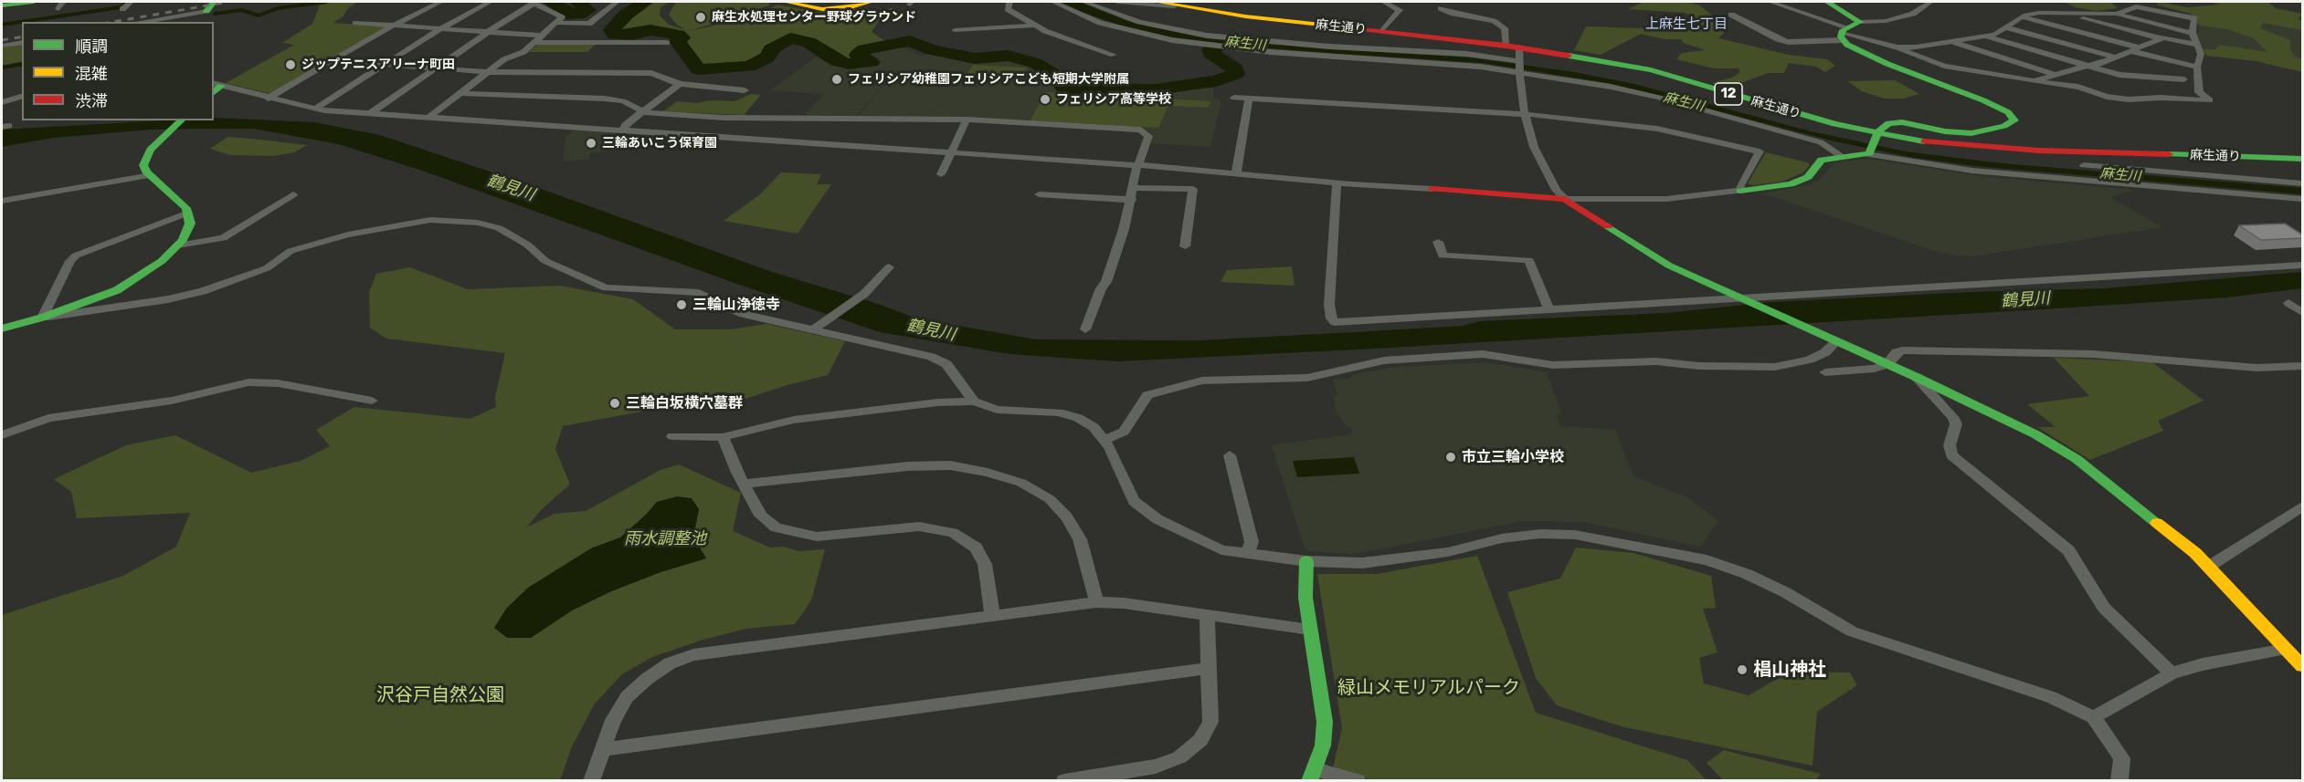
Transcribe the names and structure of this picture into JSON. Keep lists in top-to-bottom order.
{
  "streets": {
    "street": ["麻生通り", "12"]
  },
  "districts": ["上麻生七丁目"],
  "water": ["麻生川", "鶴見川", "雨水調整池"],
  "parks": ["緑山メモリアルパーク", "沢谷戸自然公園"],
  "places": [
    "麻生水処理センター野球グラウンド",
    "ジップテニスアリーナ町田",
    "フェリシア幼稚園フェリシアこども短期大学附属",
    "フェリシア高等学校",
    "三輪あいこう保育園",
    "三輪山浄徳寺",
    "三輪白坂横穴墓群",
    "市立三輪小学校",
    "椙山神社"
  ],
  "legend": ["順調", "混雑", "渋滞"]
}
